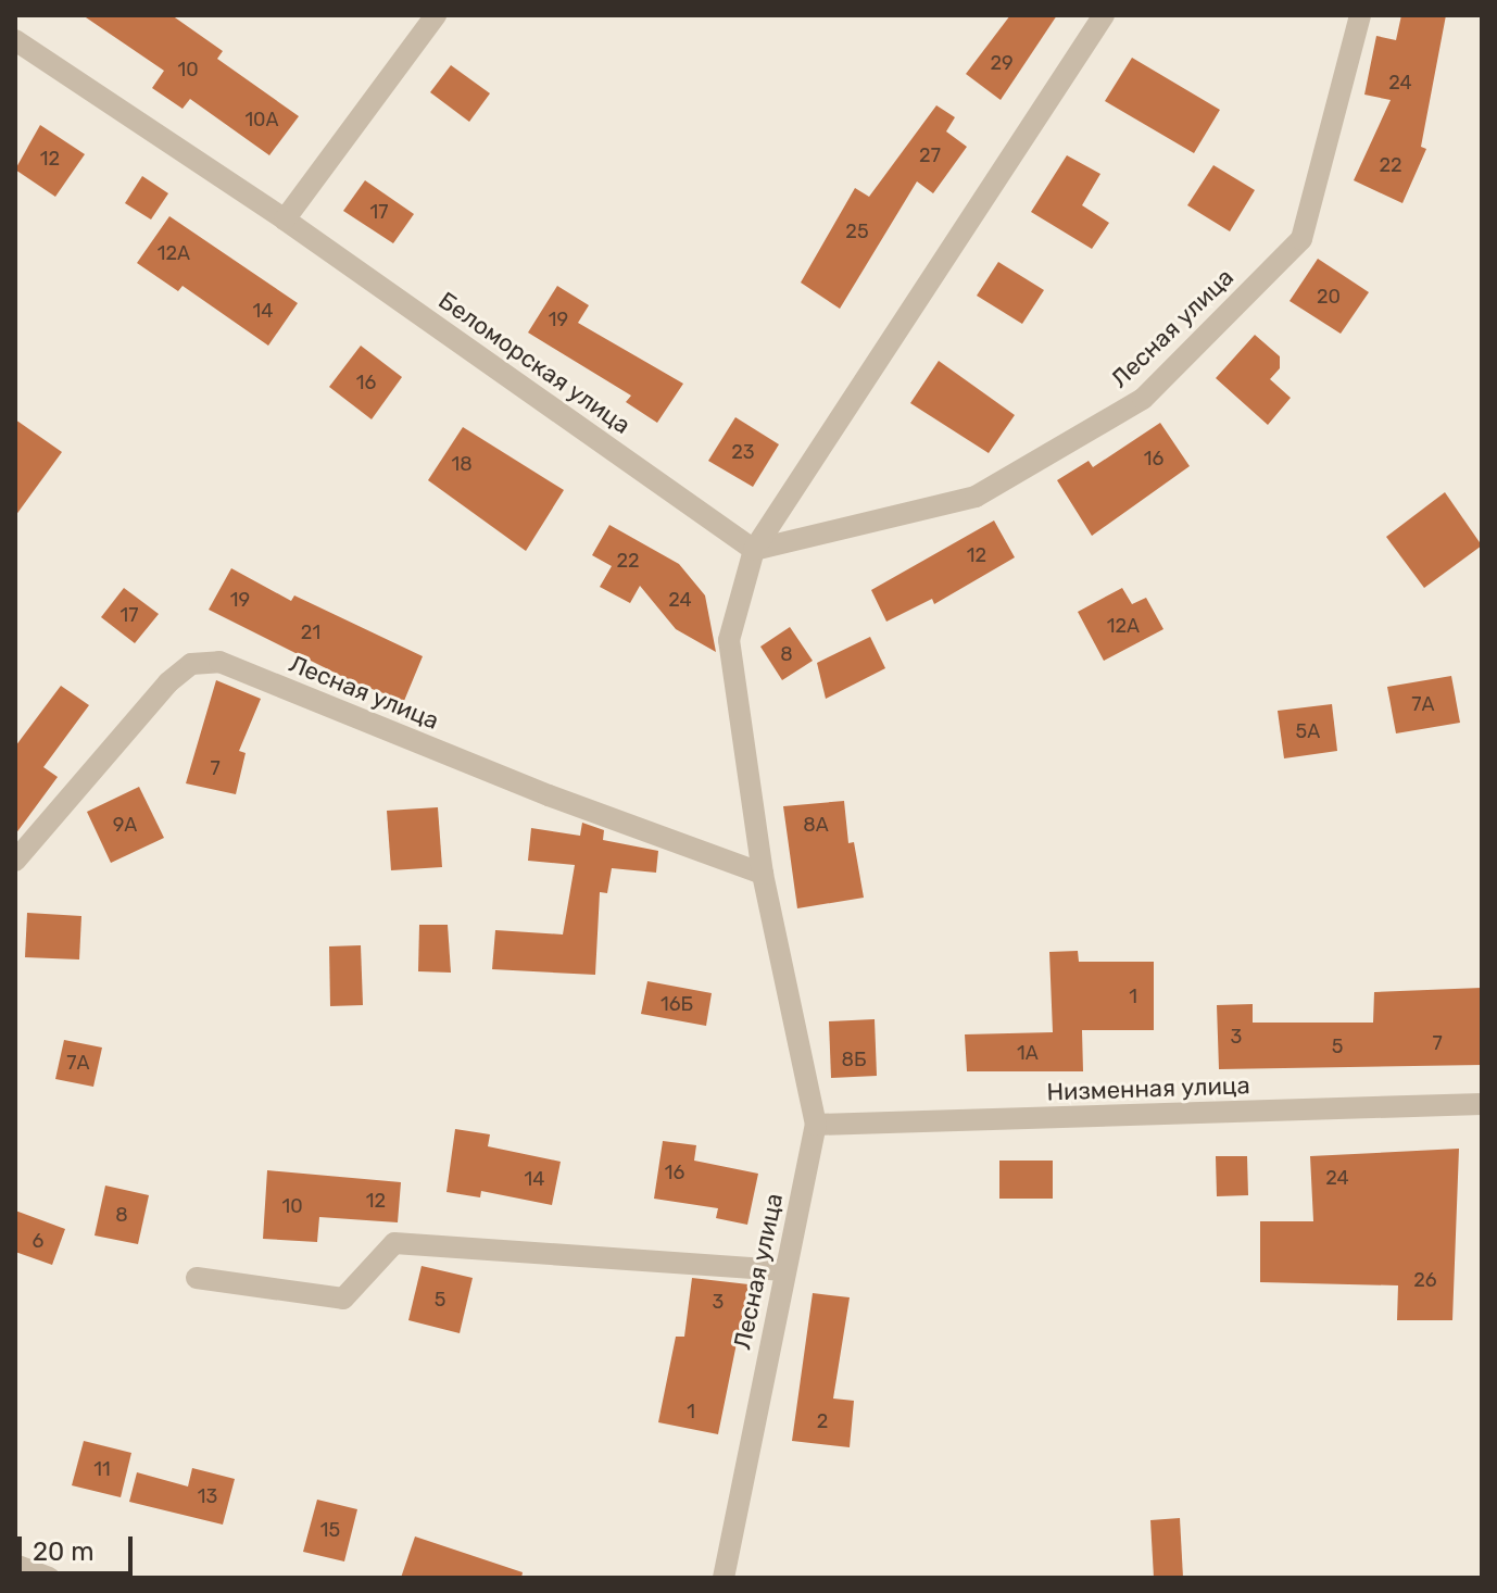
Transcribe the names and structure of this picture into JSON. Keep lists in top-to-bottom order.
{
  "streets": {
    "street": ["Лесная улица", "Беломорская улица", "Низменная улица"]
  },
  "crossings": [
    ["Лесная улица", "Беломорская улица"],
    ["Лесная улица", "Низменная улица"]
  ],
  "house_numbers": [
    "29",
    "10",
    "24",
    "10А",
    "27",
    "12",
    "22",
    "17",
    "25",
    "12А",
    "20",
    "14",
    "19",
    "16",
    "23",
    "16",
    "18",
    "12",
    "22",
    "19",
    "24",
    "17",
    "12А",
    "21",
    "8",
    "7А",
    "5А",
    "7",
    "9А",
    "8А",
    "1",
    "16Б",
    "3",
    "7",
    "5",
    "1А",
    "8Б",
    "7А",
    "16",
    "24",
    "14",
    "12",
    "10",
    "8",
    "6",
    "26",
    "5",
    "3",
    "1",
    "2",
    "11",
    "13",
    "15"
  ],
  "scale_bar": "20 m"
}
